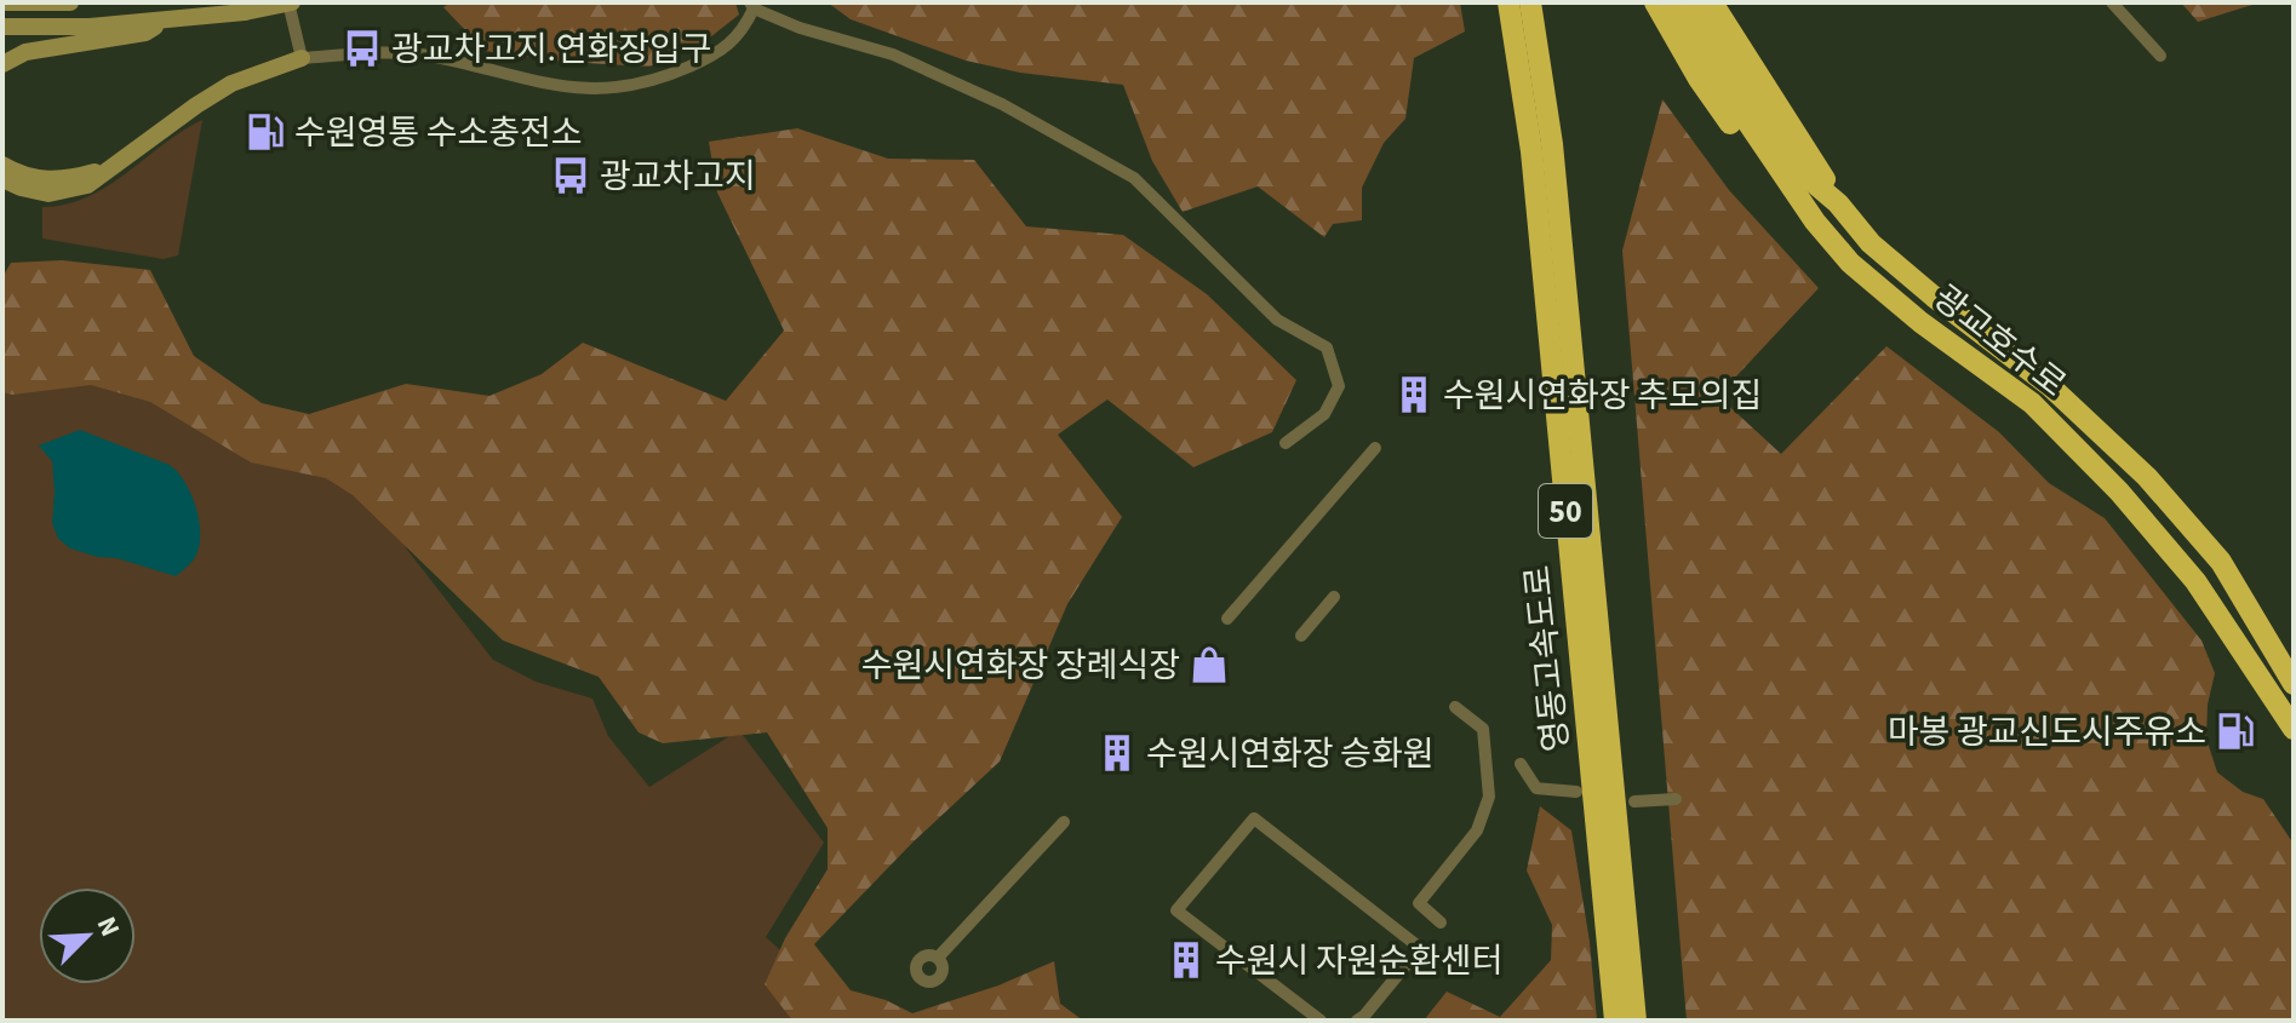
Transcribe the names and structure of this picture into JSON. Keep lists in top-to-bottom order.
{
  "streets": {
    "highway": ["광교호수로", "50", "영동고속도로"]
  },
  "places": {
    "bus stop": ["광교차고지.연화장입구", "광교차고지"],
    "fuel station": ["수원영통 수소충전소", "마봉 광교신도시주유소"],
    "building": ["수원시연화장 추모의집", "수원시연화장 승화원", "수원시 자원순환센터"],
    "shop": ["수원시연화장 장례식장"]
  },
  "north": "top right"
}
